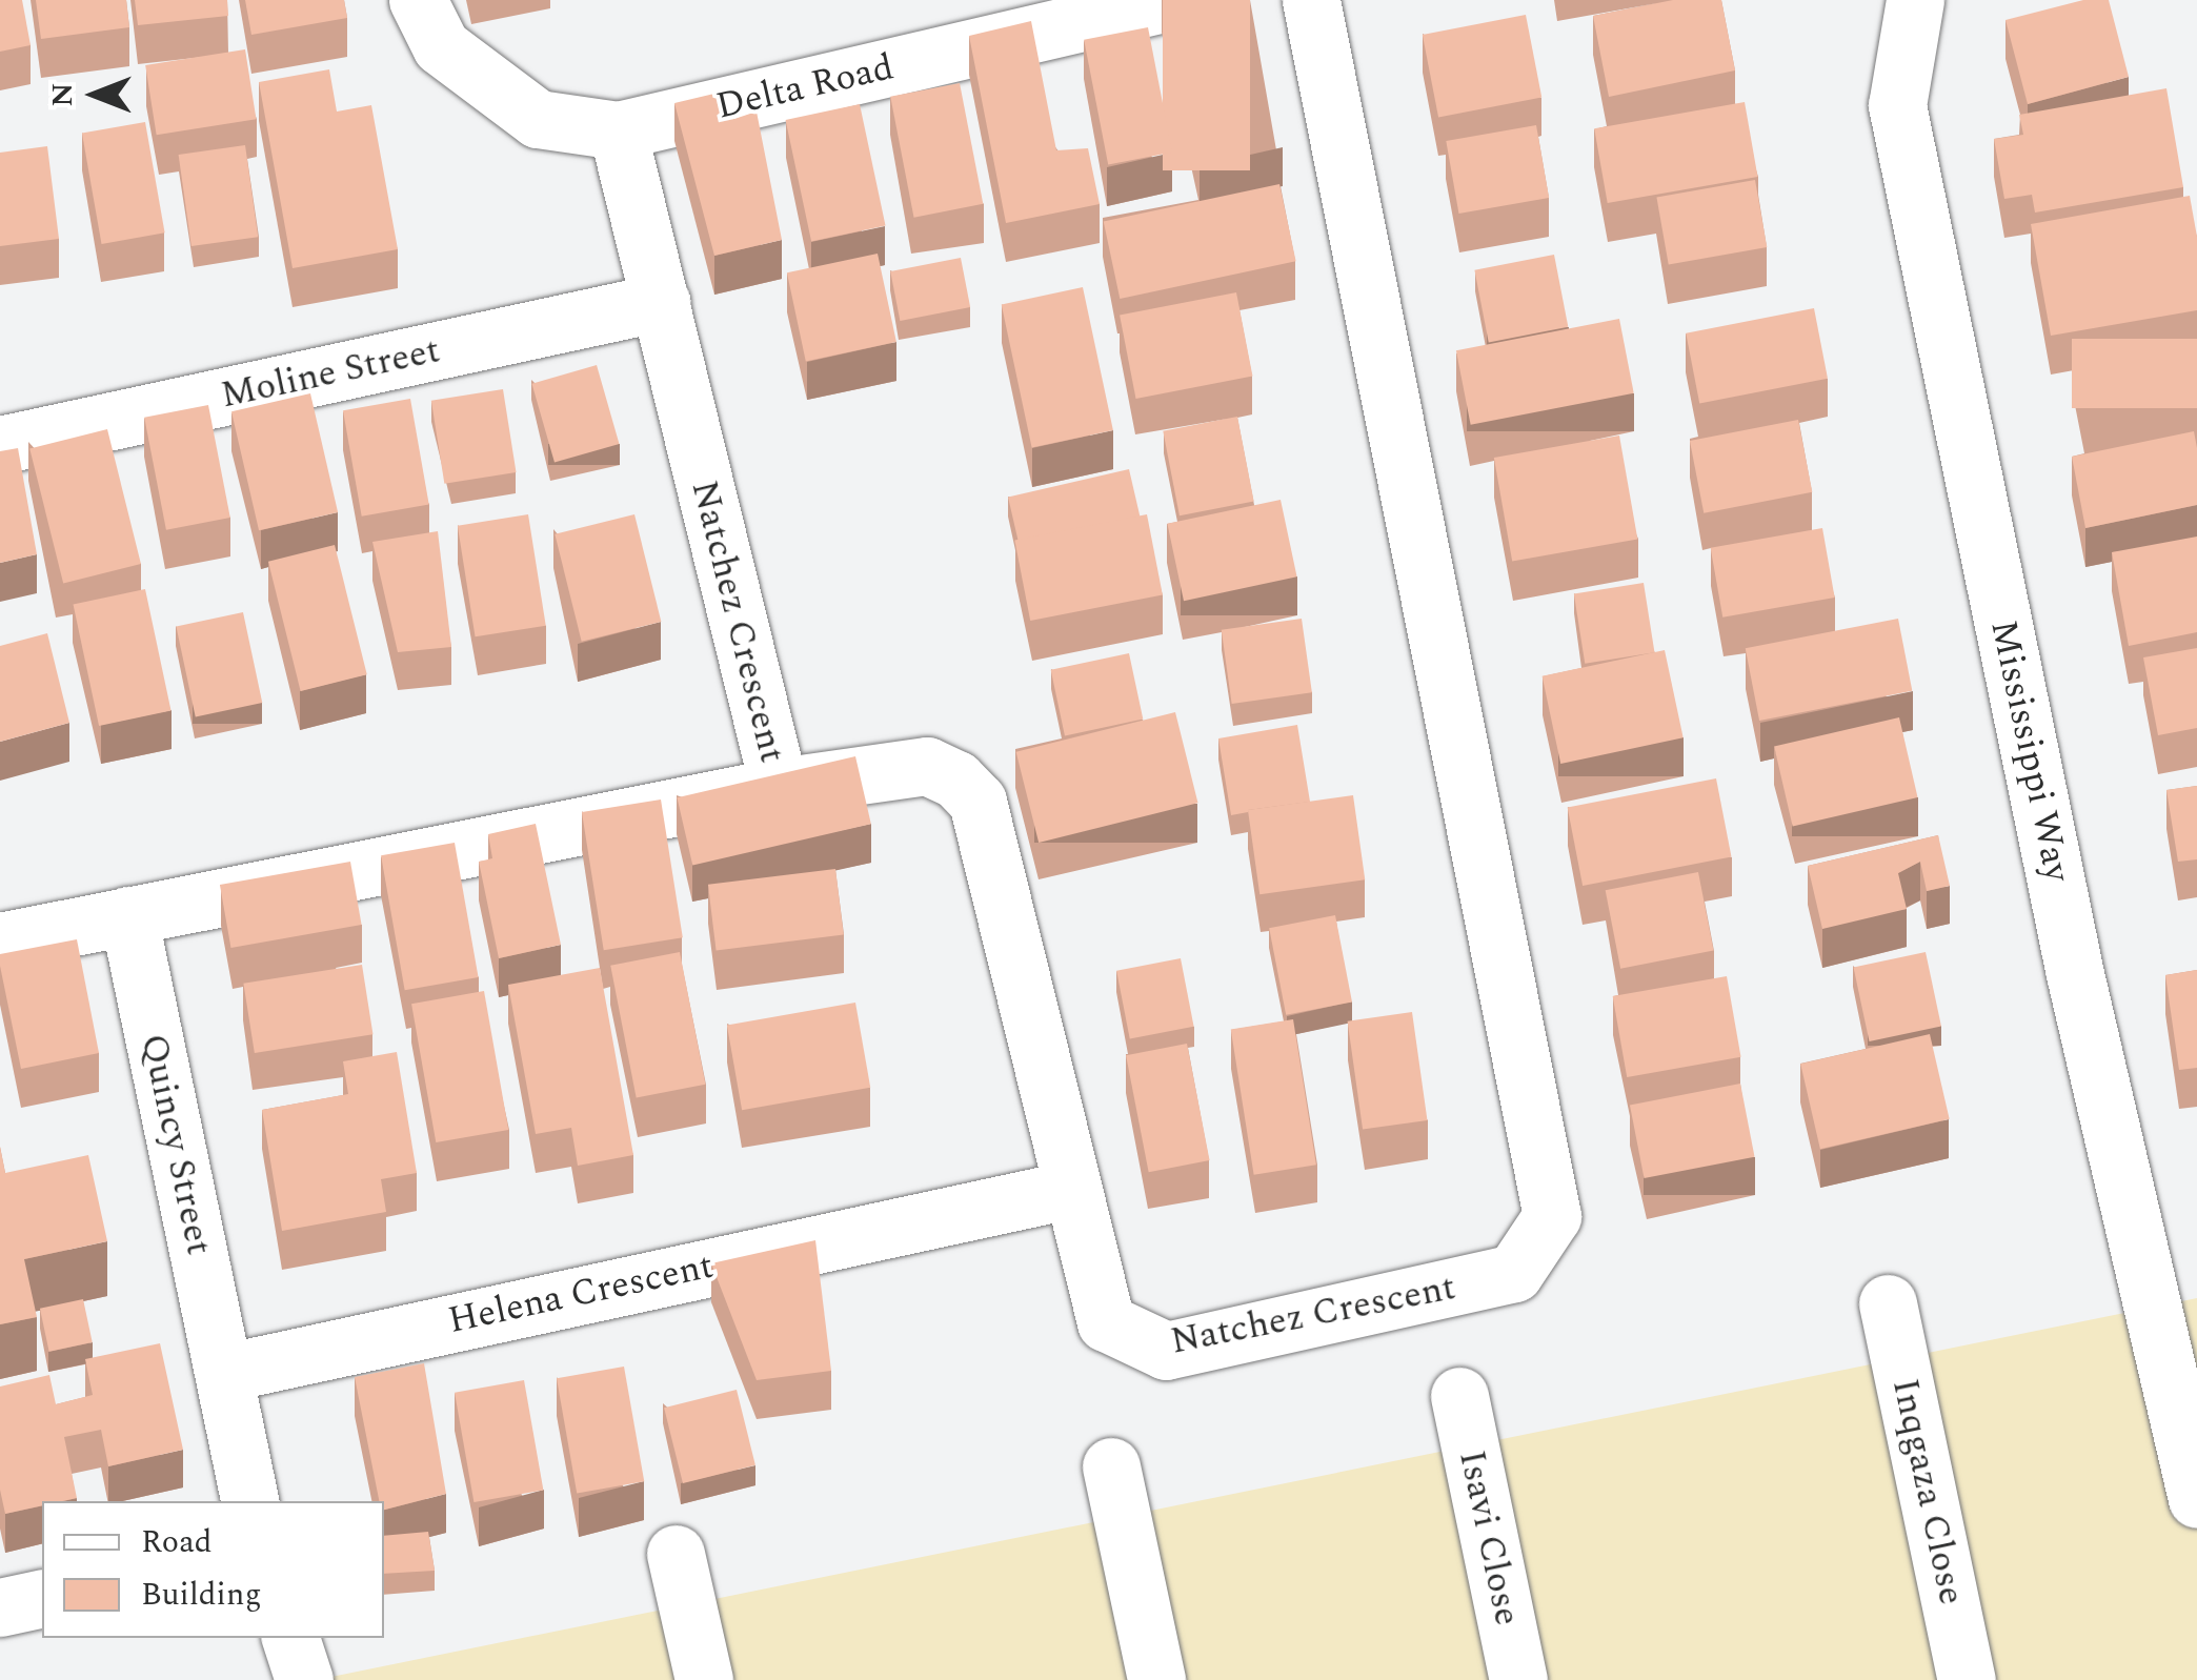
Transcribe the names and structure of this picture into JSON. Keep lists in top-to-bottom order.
{
  "streets": {
    "street": [
      "Delta Road",
      "Moline Street",
      "Natchez Crescent",
      "Mississippi Way",
      "Quincy Street",
      "Helena Crescent",
      "Inqgaza Close",
      "Isavi Close"
    ]
  },
  "crossings": [
    ["Delta Road", "Natchez Crescent"],
    ["Moline Street", "Natchez Crescent"],
    ["Natchez Crescent", "Helena Crescent"],
    ["Quincy Street", "Helena Crescent"]
  ],
  "legend": ["Road", "Building"],
  "north": "left"
}
